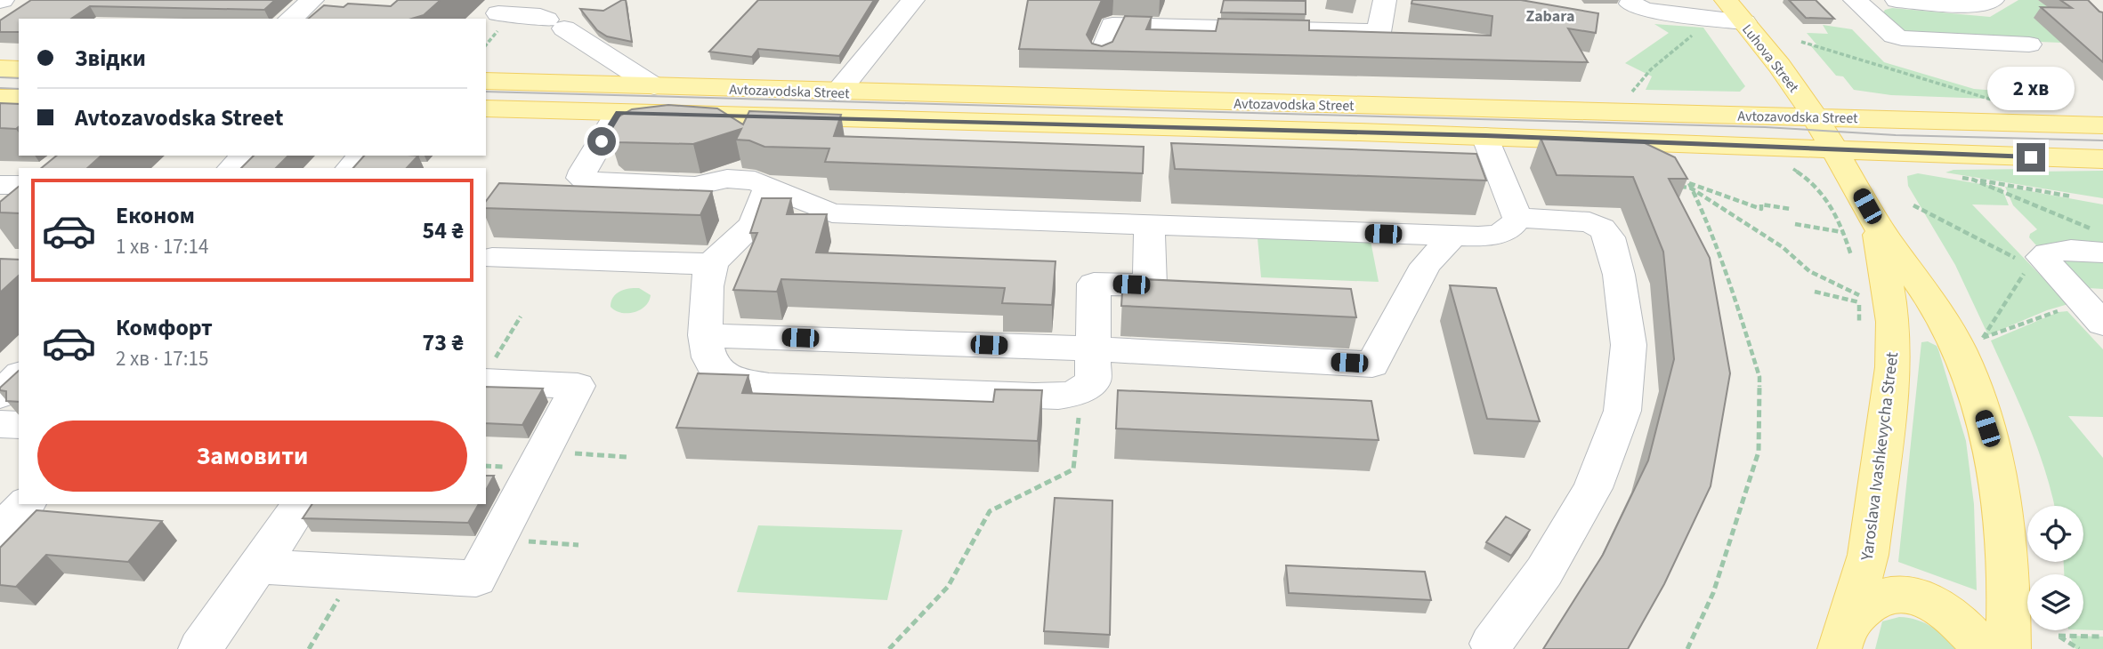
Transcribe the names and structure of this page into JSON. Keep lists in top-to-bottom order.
{
  "streets": {
    "main road": ["Luhova Street", "Avtozavodska Street", "Yaroslava Ivashkevycha Street"]
  },
  "crossings": [
    ["Luhova Street", "Avtozavodska Street"],
    ["Luhova Street", "Yaroslava Ivashkevycha Street"],
    ["Avtozavodska Street", "Yaroslava Ivashkevycha Street"]
  ],
  "districts": ["Zabara"],
  "page": {
    "banner": ["Звідки", "Avtozavodska Street"],
    "bubble": "2 хв",
    "list": [
      {
        "name": "Економ",
        "note": "1 хв · 17:14",
        "value": "54 ₴"
      },
      {
        "name": "Комфорт",
        "note": "2 хв · 17:15",
        "value": "73 ₴"
      }
    ],
    "buttons": "Замовити"
  }
}
